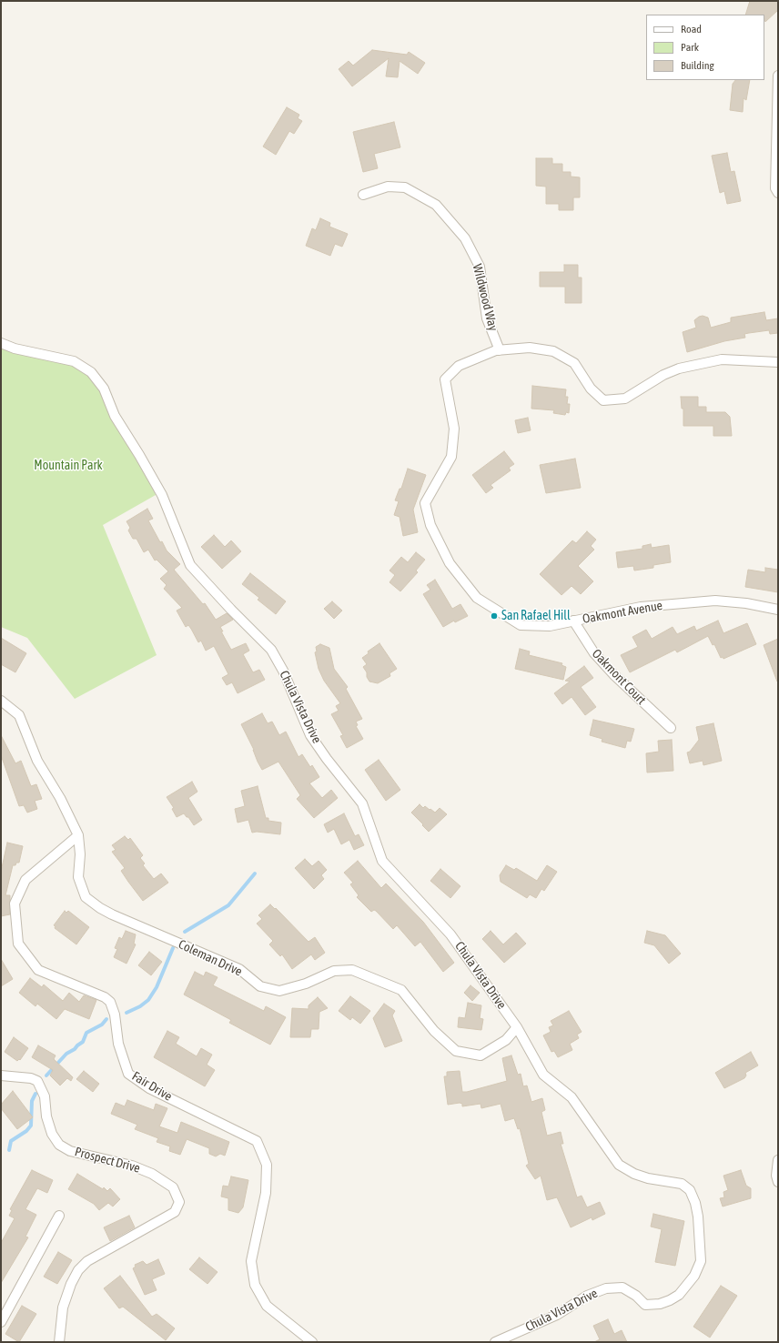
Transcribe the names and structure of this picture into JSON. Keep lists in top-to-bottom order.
{
  "streets": {
    "street": [
      "Wildwood Way",
      "Oakmont Avenue",
      "Oakmont Court",
      "Chula Vista Drive",
      "Coleman Drive",
      "Fair Drive",
      "Prospect Drive"
    ]
  },
  "crossings": [
    ["Wildwood Way", "Oakmont Avenue"],
    ["Oakmont Avenue", "Oakmont Court"],
    ["Chula Vista Drive", "Coleman Drive"],
    ["Coleman Drive", "Fair Drive"]
  ],
  "parks": ["Mountain Park"],
  "places": ["San Rafael Hill"],
  "legend": ["Road", "Park", "Building"]
}
